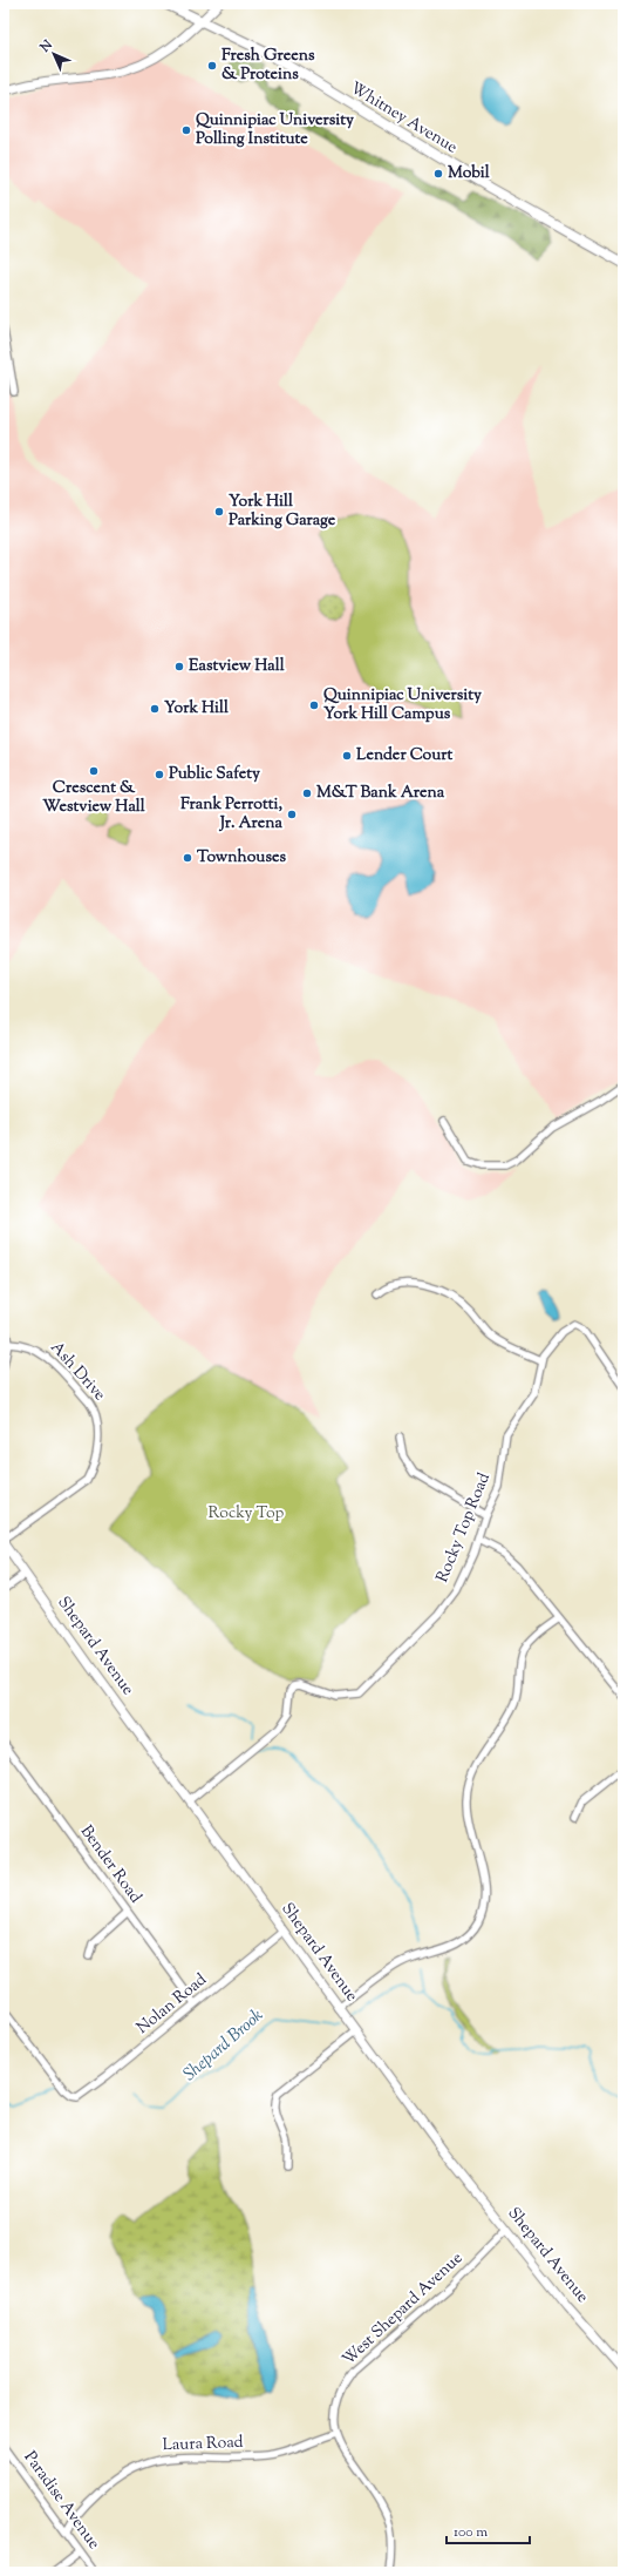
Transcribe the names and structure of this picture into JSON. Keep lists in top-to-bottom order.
{
  "streets": {
    "highway": ["Whitney Avenue"],
    "main road": ["Shepard Avenue"],
    "street": [
      "Ash Drive",
      "Rocky Top Road",
      "Bender Road",
      "Nolan Road",
      "West Shepard Avenue",
      "Laura Road",
      "Paradise Avenue"
    ]
  },
  "crossings": [
    ["Rocky Top Road", "Shepard Avenue"],
    ["Shepard Avenue", "Nolan Road"],
    ["Shepard Avenue", "West Shepard Avenue"],
    ["Bender Road", "Nolan Road"],
    ["West Shepard Avenue", "Laura Road"],
    ["Laura Road", "Paradise Avenue"]
  ],
  "water": ["Shepard Brook"],
  "parks": ["Rocky Top"],
  "places": [
    "Fresh Greens & Proteins",
    "Quinnipiac University Polling Institute",
    "Mobil",
    "York Hill Parking Garage",
    "Eastview Hall",
    "Quinnipiac University York Hill Campus",
    "York Hill",
    "Lender Court",
    "Crescent & Westview Hall",
    "Public Safety",
    "M&T Bank Arena",
    "Frank Perrotti, Jr. Arena",
    "Townhouses"
  ],
  "scale_bar": "100 m",
  "north": "top left"
}
